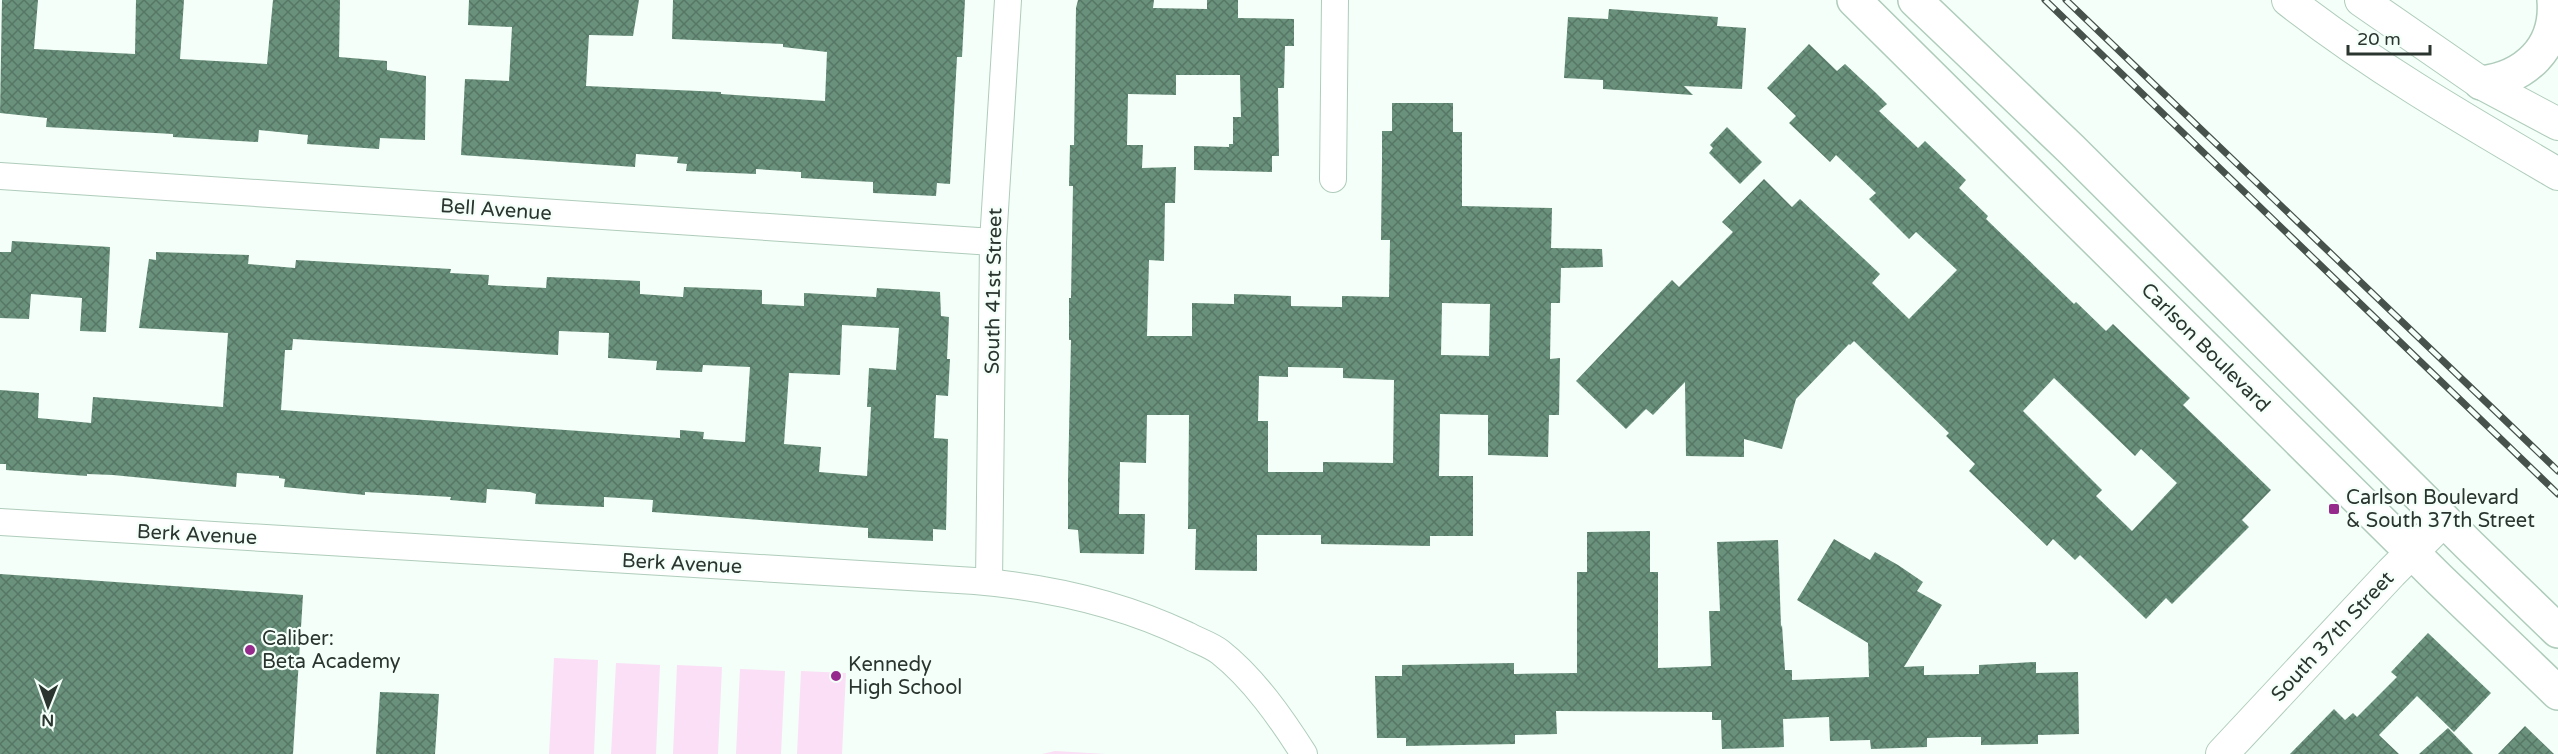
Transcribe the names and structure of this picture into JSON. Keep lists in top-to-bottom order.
{
  "streets": {
    "main road": ["Carlson Boulevard"],
    "street": [
      "Bell Avenue",
      "South 41st Street",
      "Berk Avenue",
      "South 37th Street"
    ]
  },
  "crossings": [
    ["Bell Avenue", "South 41st Street"],
    ["South 41st Street", "Berk Avenue"],
    ["Carlson Boulevard", "South 37th Street"]
  ],
  "places": {
    "transit": ["Carlson Boulevard & South 37th Street"],
    "other": ["Caliber: Beta Academy", "Kennedy High School"]
  },
  "scale_bar": "20 m",
  "north": "bottom"
}
